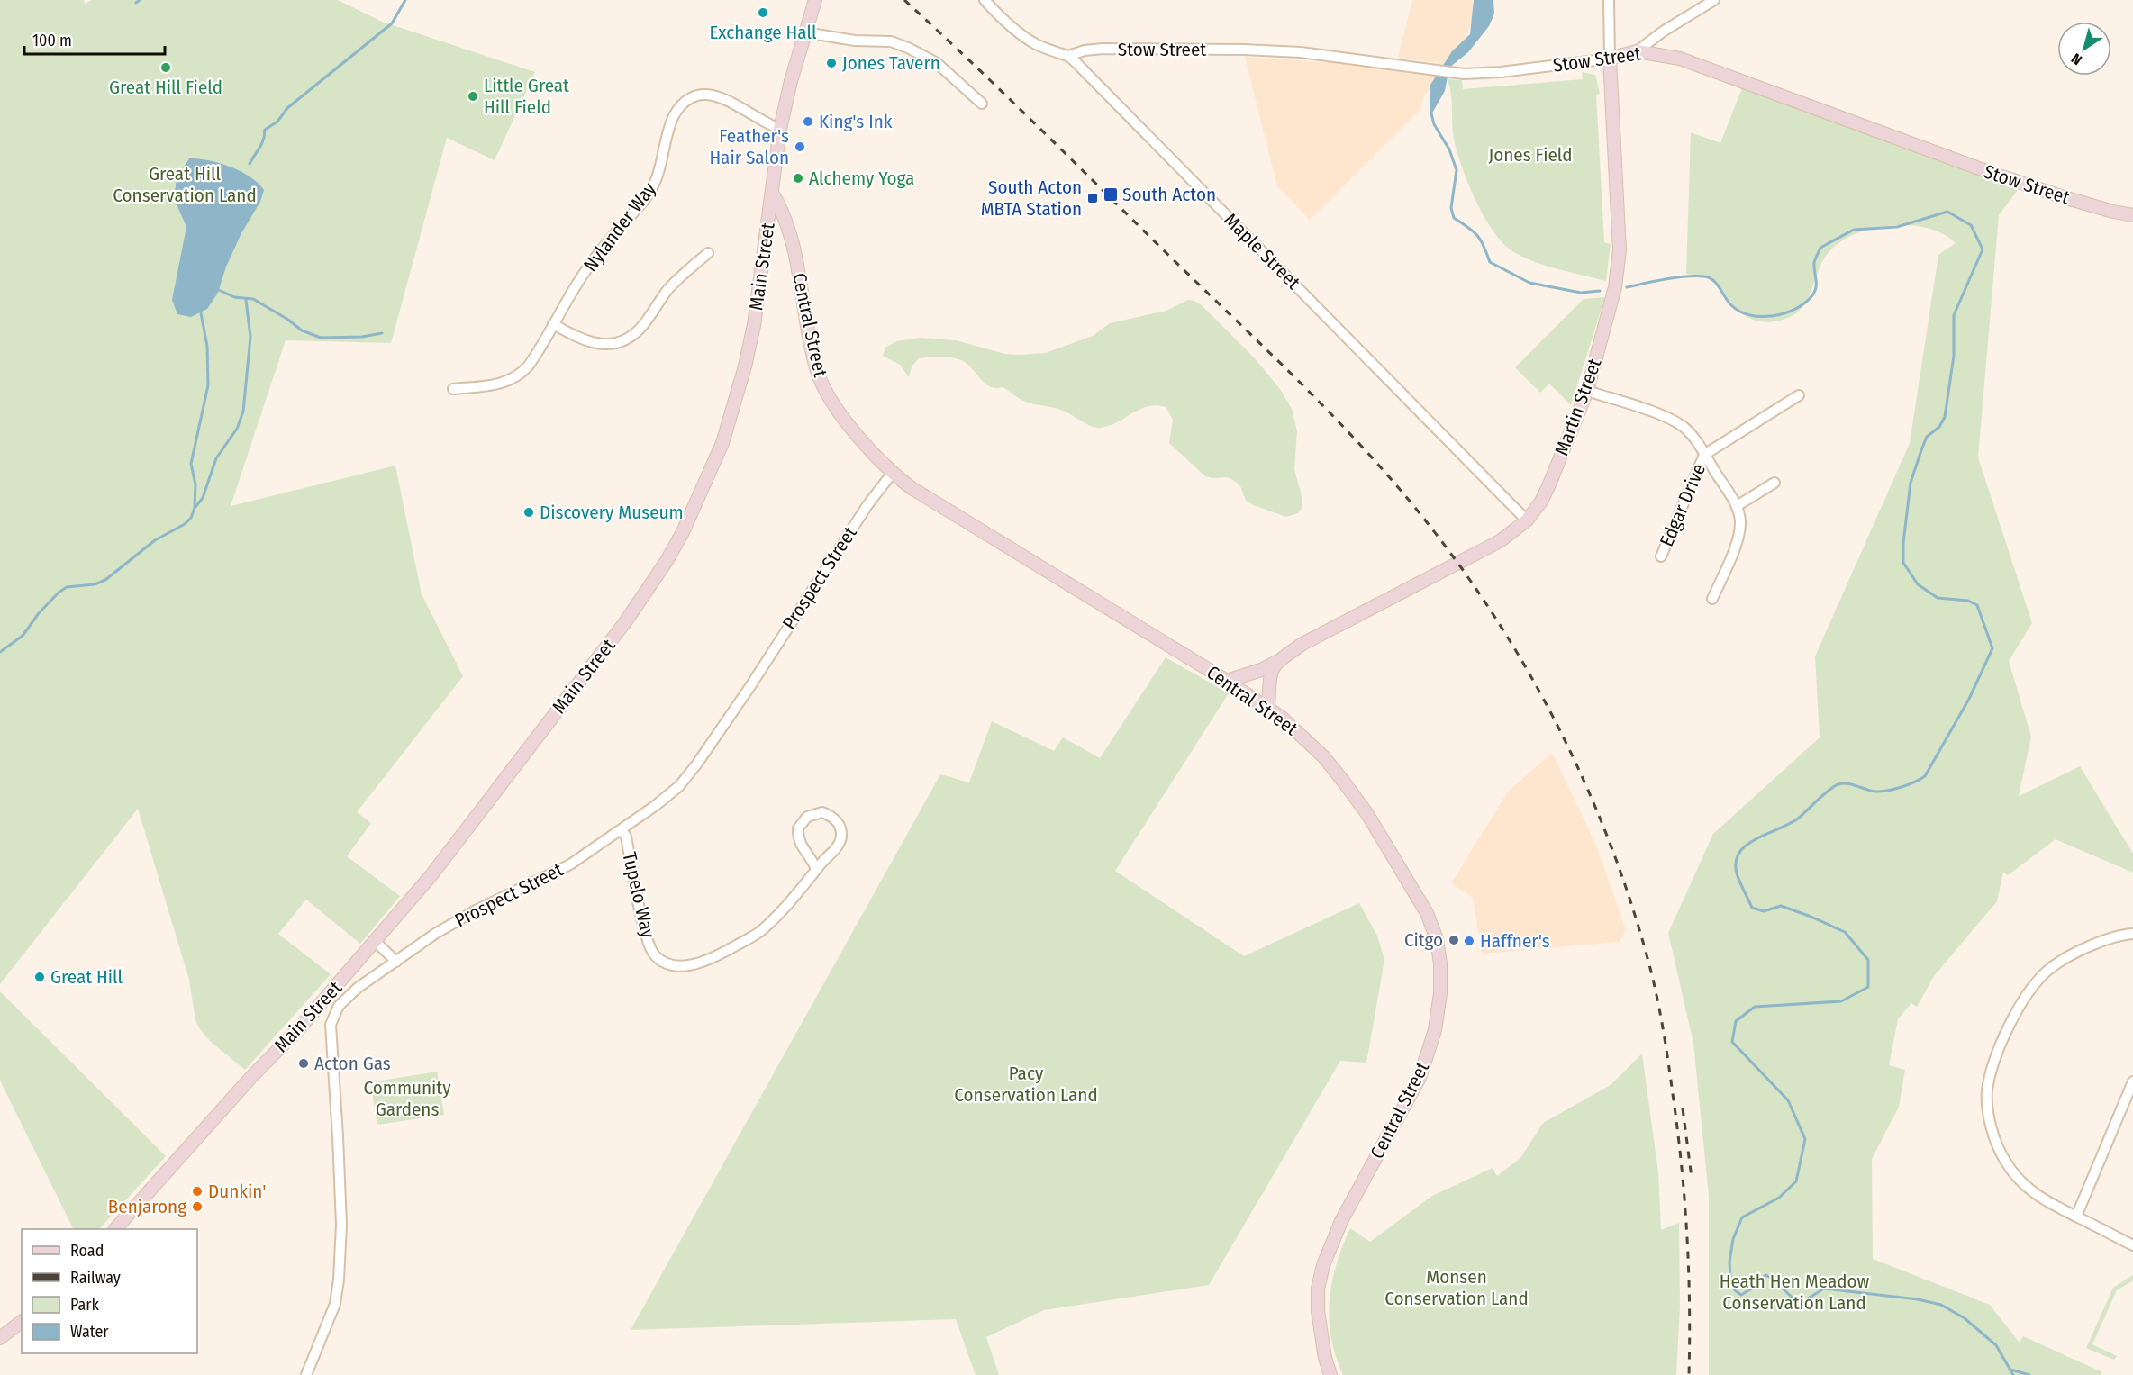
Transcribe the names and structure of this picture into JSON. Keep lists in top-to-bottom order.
{
  "streets": {
    "street": [
      "Stow Street",
      "Nylander Way",
      "Maple Street",
      "Main Street",
      "Central Street",
      "Martin Street",
      "Edgar Drive",
      "Prospect Street",
      "Tupelo Way"
    ]
  },
  "crossings": [
    ["Stow Street", "Maple Street"],
    ["Stow Street", "Martin Street"],
    ["Nylander Way", "Main Street"],
    ["Maple Street", "Martin Street"],
    ["Main Street", "Central Street"],
    ["Central Street", "Martin Street"],
    ["Central Street", "Prospect Street"],
    ["Prospect Street", "Tupelo Way"]
  ],
  "parks": [
    "Jones Field",
    "Great Hill Conservation Land",
    "Pacy Conservation Land",
    "Community Gardens",
    "Monsen Conservation Land",
    "Heath Hen Meadow Conservation Land"
  ],
  "places": {
    "other": [
      "Exchange Hall",
      "Jones Tavern",
      "Great Hill Field",
      "Little Great Hill Field",
      "King's Ink",
      "Feather's Hair Salon",
      "Alchemy Yoga",
      "Discovery Museum",
      "Citgo",
      "Haffner's",
      "Great Hill",
      "Acton Gas",
      "Dunkin'",
      "Benjarong"
    ],
    "transit": ["South Acton", "South Acton MBTA Station"]
  },
  "legend": [
    "Road",
    "Railway",
    "Park",
    "Water"
  ],
  "scale_bar": "100 m",
  "north": "bottom left"
}
